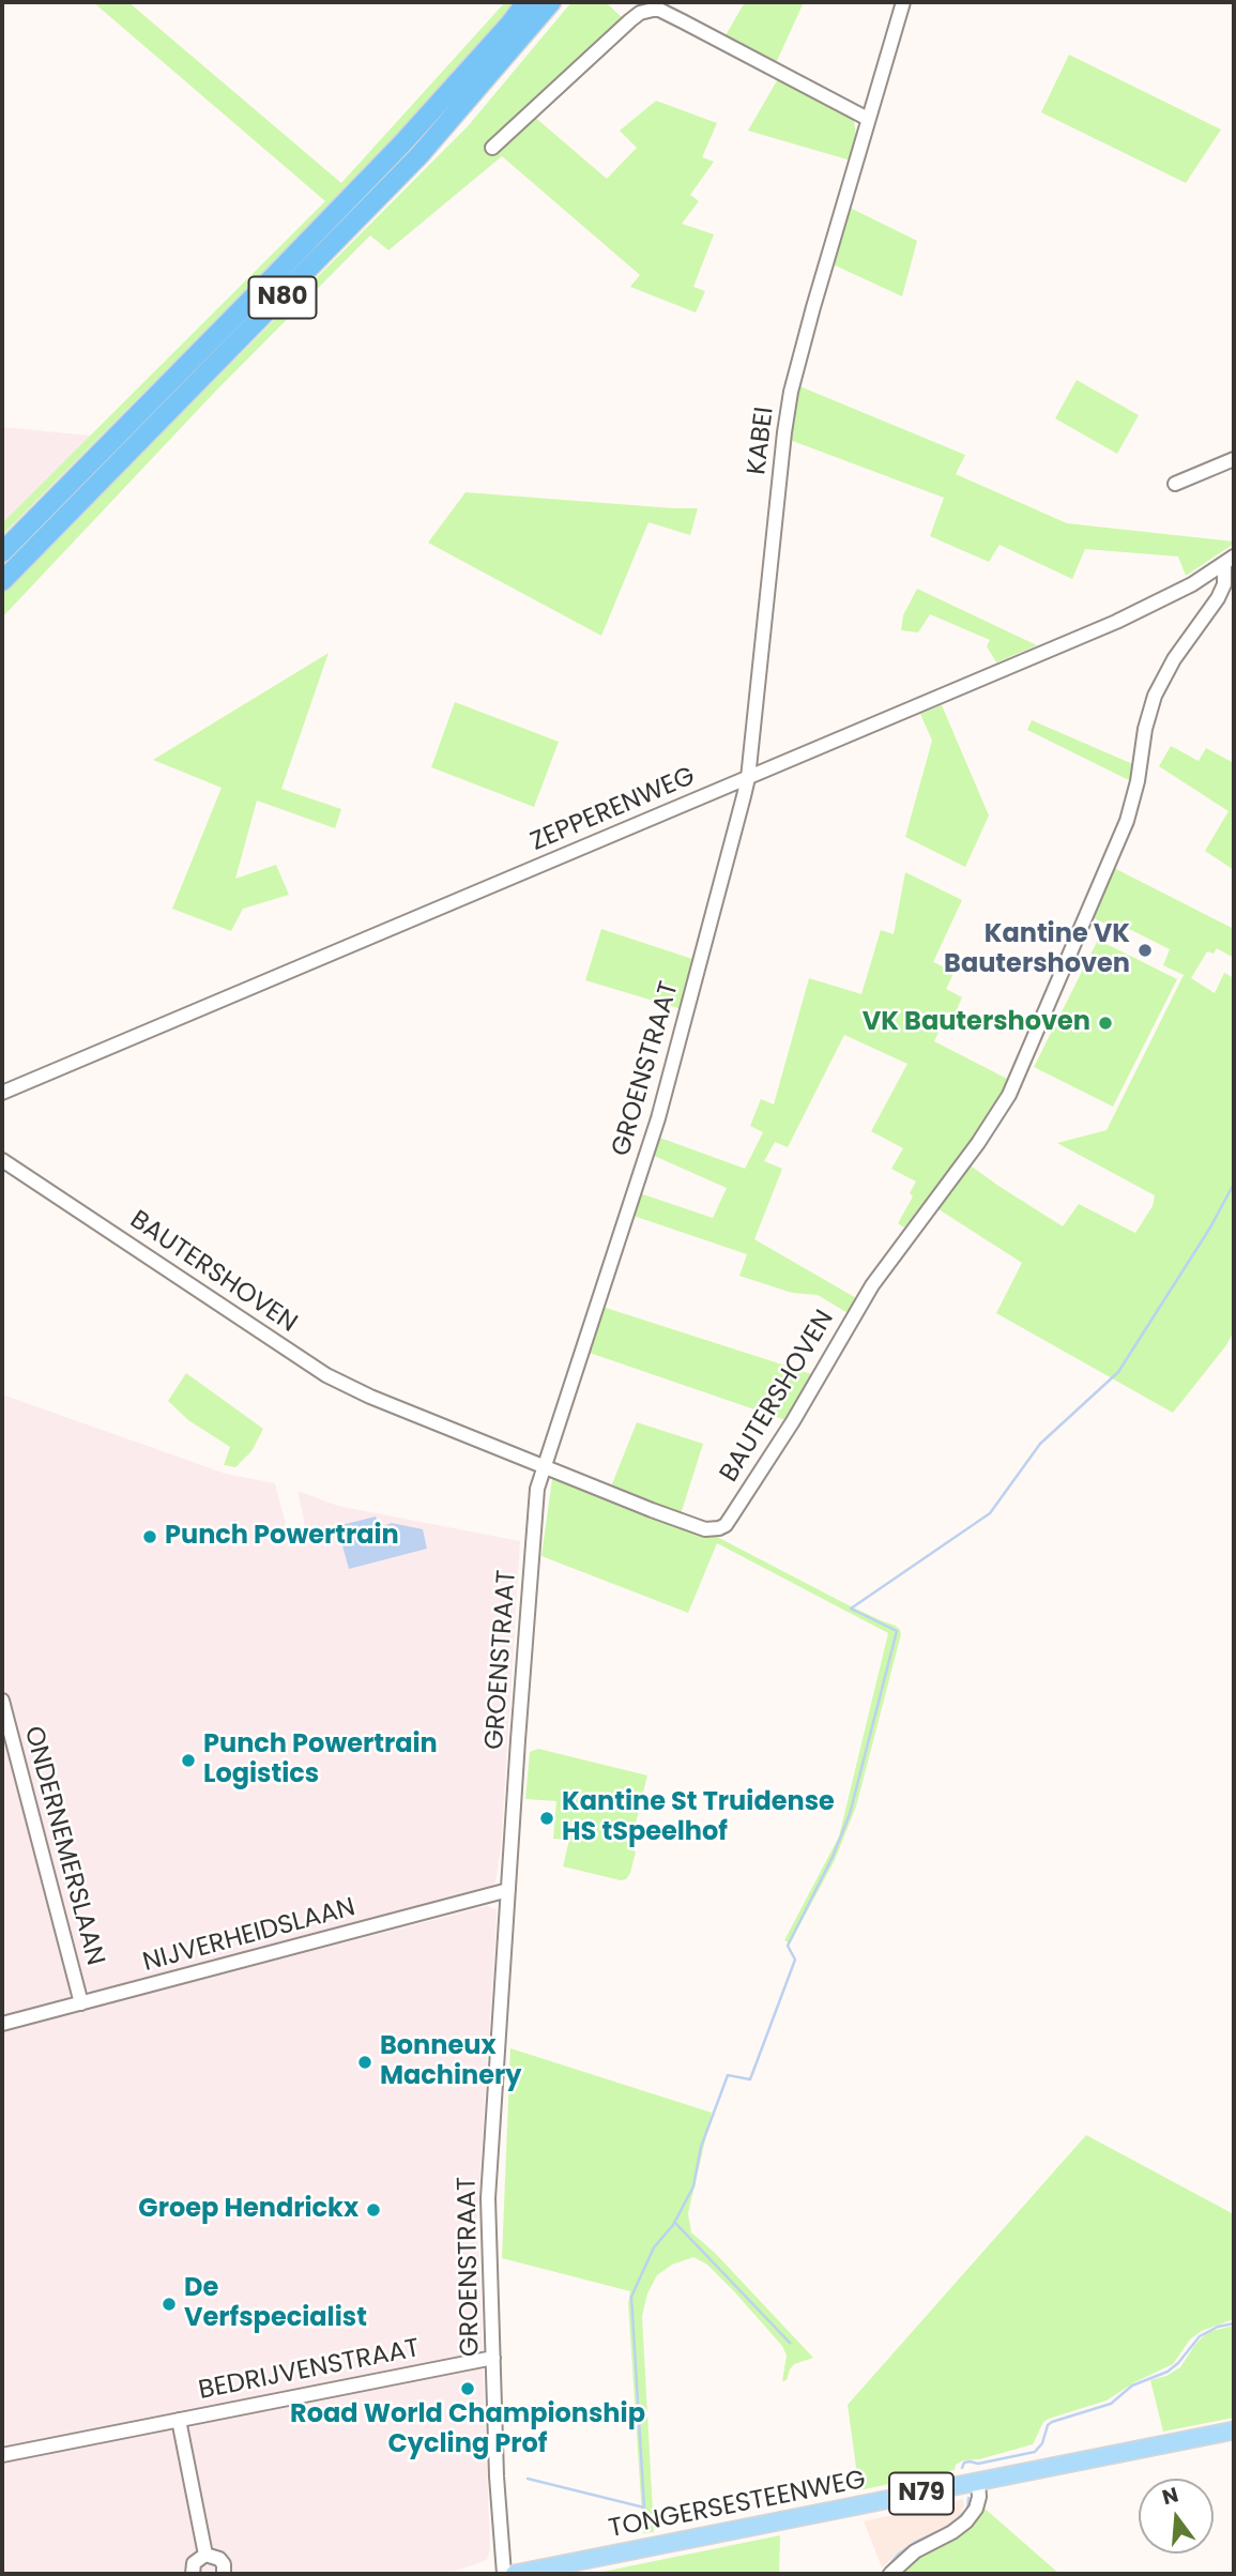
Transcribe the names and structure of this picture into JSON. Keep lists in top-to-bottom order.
{
  "streets": {
    "highway": ["N80"],
    "main road": ["N79", "TONGERSESTEENWEG"],
    "street": [
      "KABEI",
      "ZEPPERENWEG",
      "GROENSTRAAT",
      "BAUTERSHOVEN",
      "ONDERNEMERSLAAN",
      "NIJVERHEIDSLAAN",
      "BEDRIJVENSTRAAT"
    ]
  },
  "crossings": [
    ["KABEI", "ZEPPERENWEG"],
    ["KABEI", "GROENSTRAAT"],
    ["ZEPPERENWEG", "GROENSTRAAT"],
    ["ZEPPERENWEG", "BAUTERSHOVEN"],
    ["GROENSTRAAT", "BAUTERSHOVEN"],
    ["GROENSTRAAT", "NIJVERHEIDSLAAN"],
    ["GROENSTRAAT", "BEDRIJVENSTRAAT"],
    ["ONDERNEMERSLAAN", "NIJVERHEIDSLAAN"]
  ],
  "places": [
    "Kantine VK Bautershoven",
    "VK Bautershoven",
    "Punch Powertrain",
    "Punch Powertrain Logistics",
    "Kantine St Truidense HS tSpeelhof",
    "Bonneux Machinery",
    "Groep Hendrickx",
    "De Verfspecialist",
    "Road World Championship Cycling Prof"
  ],
  "north": "top"
}
